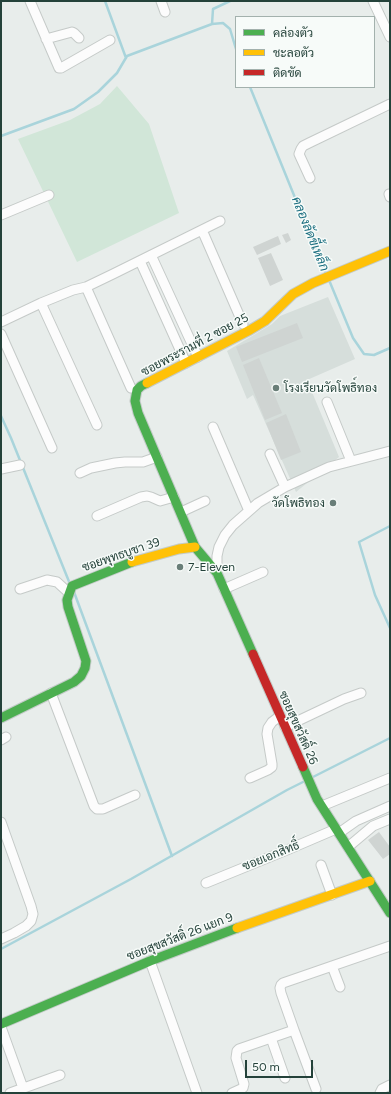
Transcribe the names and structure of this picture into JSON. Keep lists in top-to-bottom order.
{
  "streets": {
    "street": [
      "ซอยพระรามที่ 2 ซอย 25",
      "ซอยพุทธบูชา 39",
      "ซอยสุขสวัสดิ์ 26",
      "ซอยเอกสิทธิ์",
      "ซอยสุขสวัสดิ์ 26 แยก 9"
    ]
  },
  "crossings": [
    ["ซอยพระรามที่ 2 ซอย 25", "ซอยพุทธบูชา 39"],
    ["ซอยพระรามที่ 2 ซอย 25", "ซอยสุขสวัสดิ์ 26"],
    ["ซอยพุทธบูชา 39", "ซอยสุขสวัสดิ์ 26"],
    ["ซอยสุขสวัสดิ์ 26", "ซอยเอกสิทธิ์"],
    ["ซอยสุขสวัสดิ์ 26", "ซอยสุขสวัสดิ์ 26 แยก 9"]
  ],
  "water": ["คลองลัดขี้เหล็ก"],
  "places": ["โรงเรียนวัดโพธิ์ทอง", "วัดโพธิทอง", "7-Eleven"],
  "legend": ["คล่องตัว", "ชะลอตัว", "ติดขัด"],
  "scale_bar": "50 m"
}
